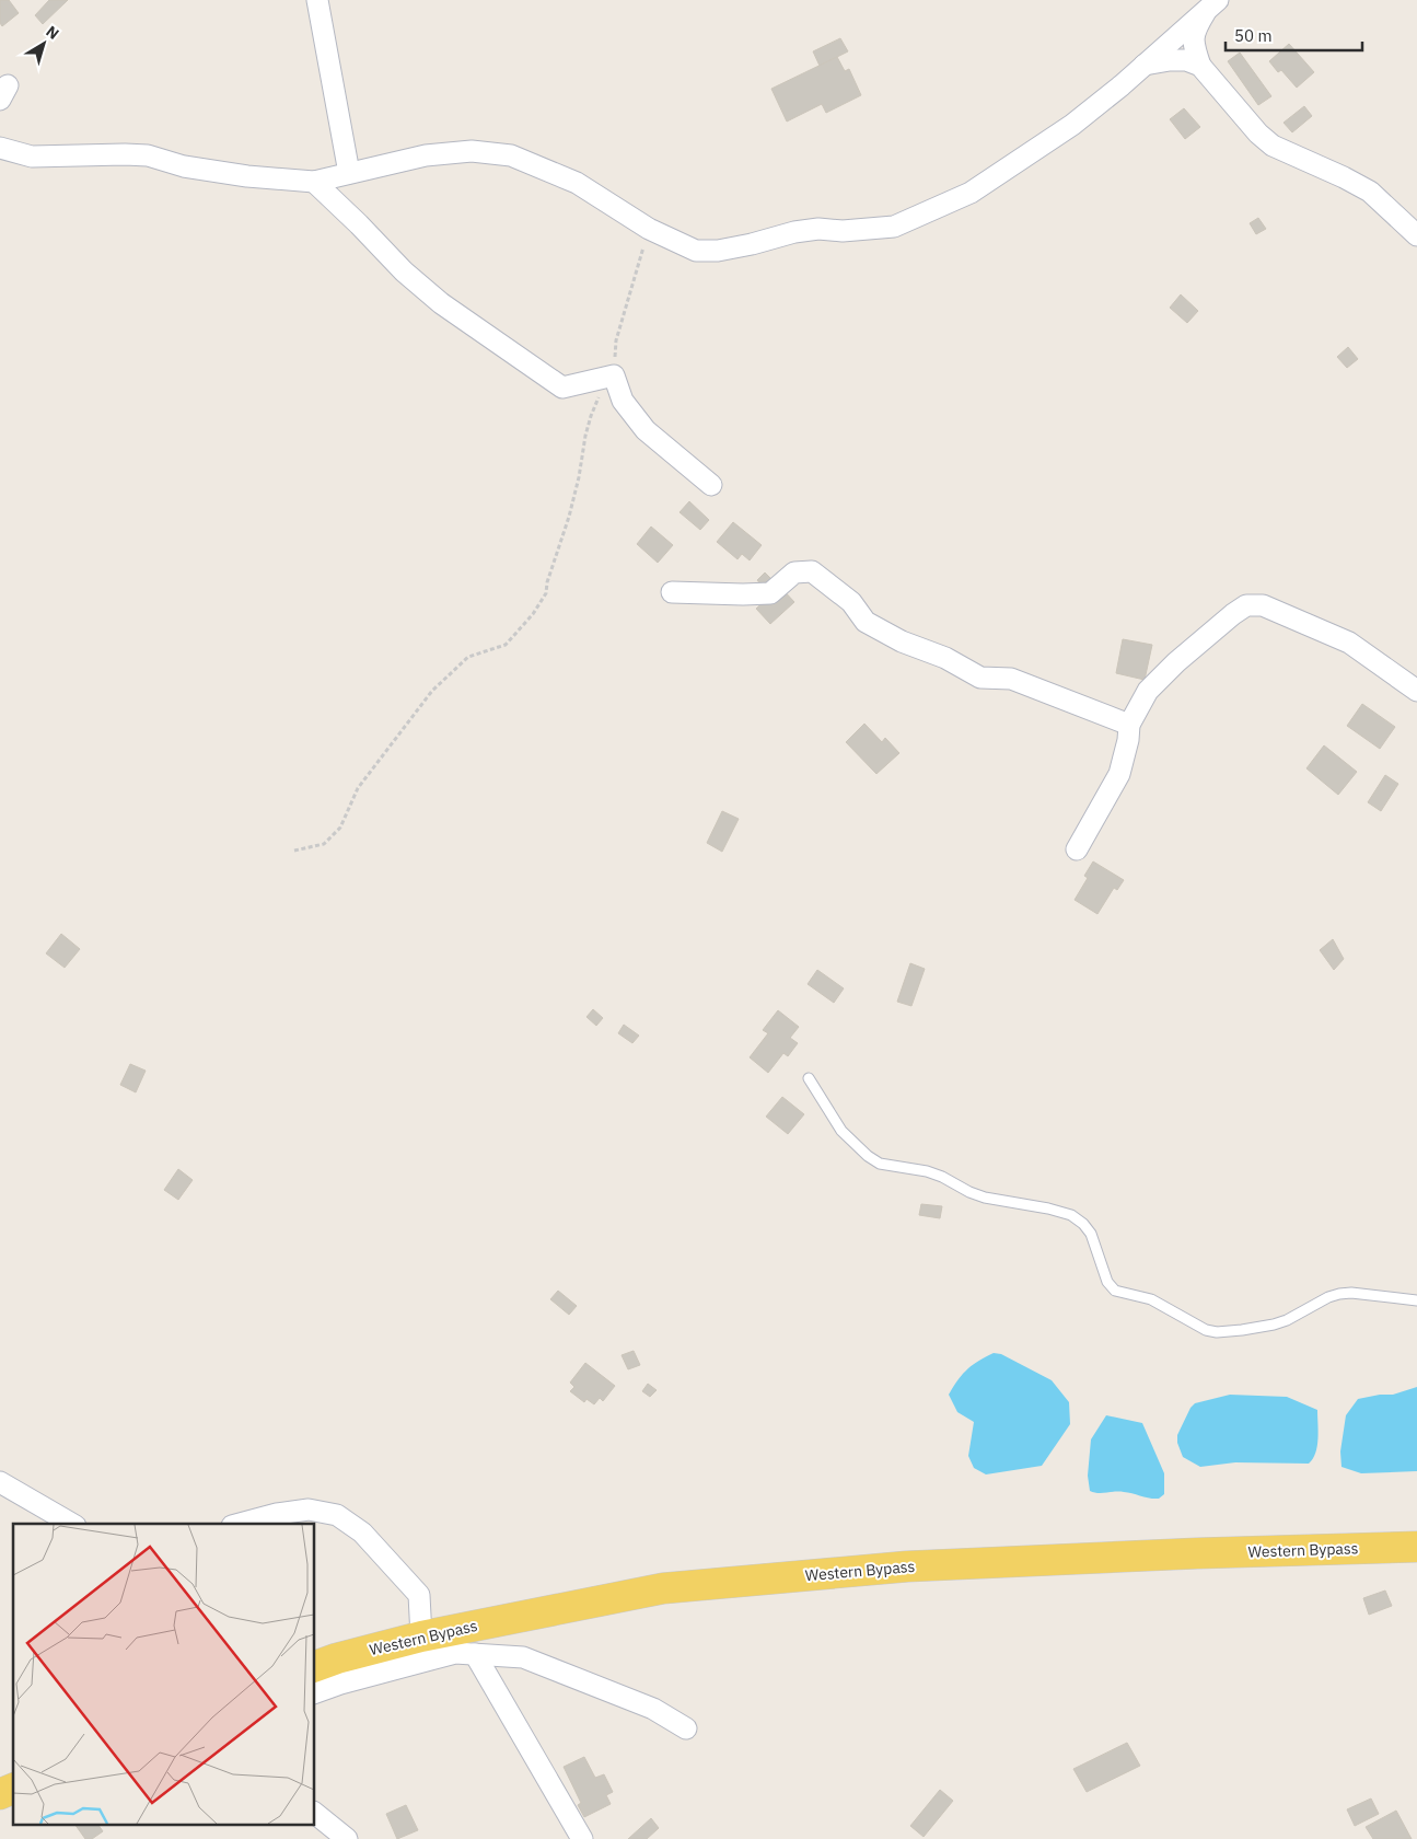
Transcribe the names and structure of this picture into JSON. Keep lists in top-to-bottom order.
{
  "streets": {
    "main road": ["Western Bypass"]
  },
  "scale_bar": "50 m",
  "north": "top right"
}
